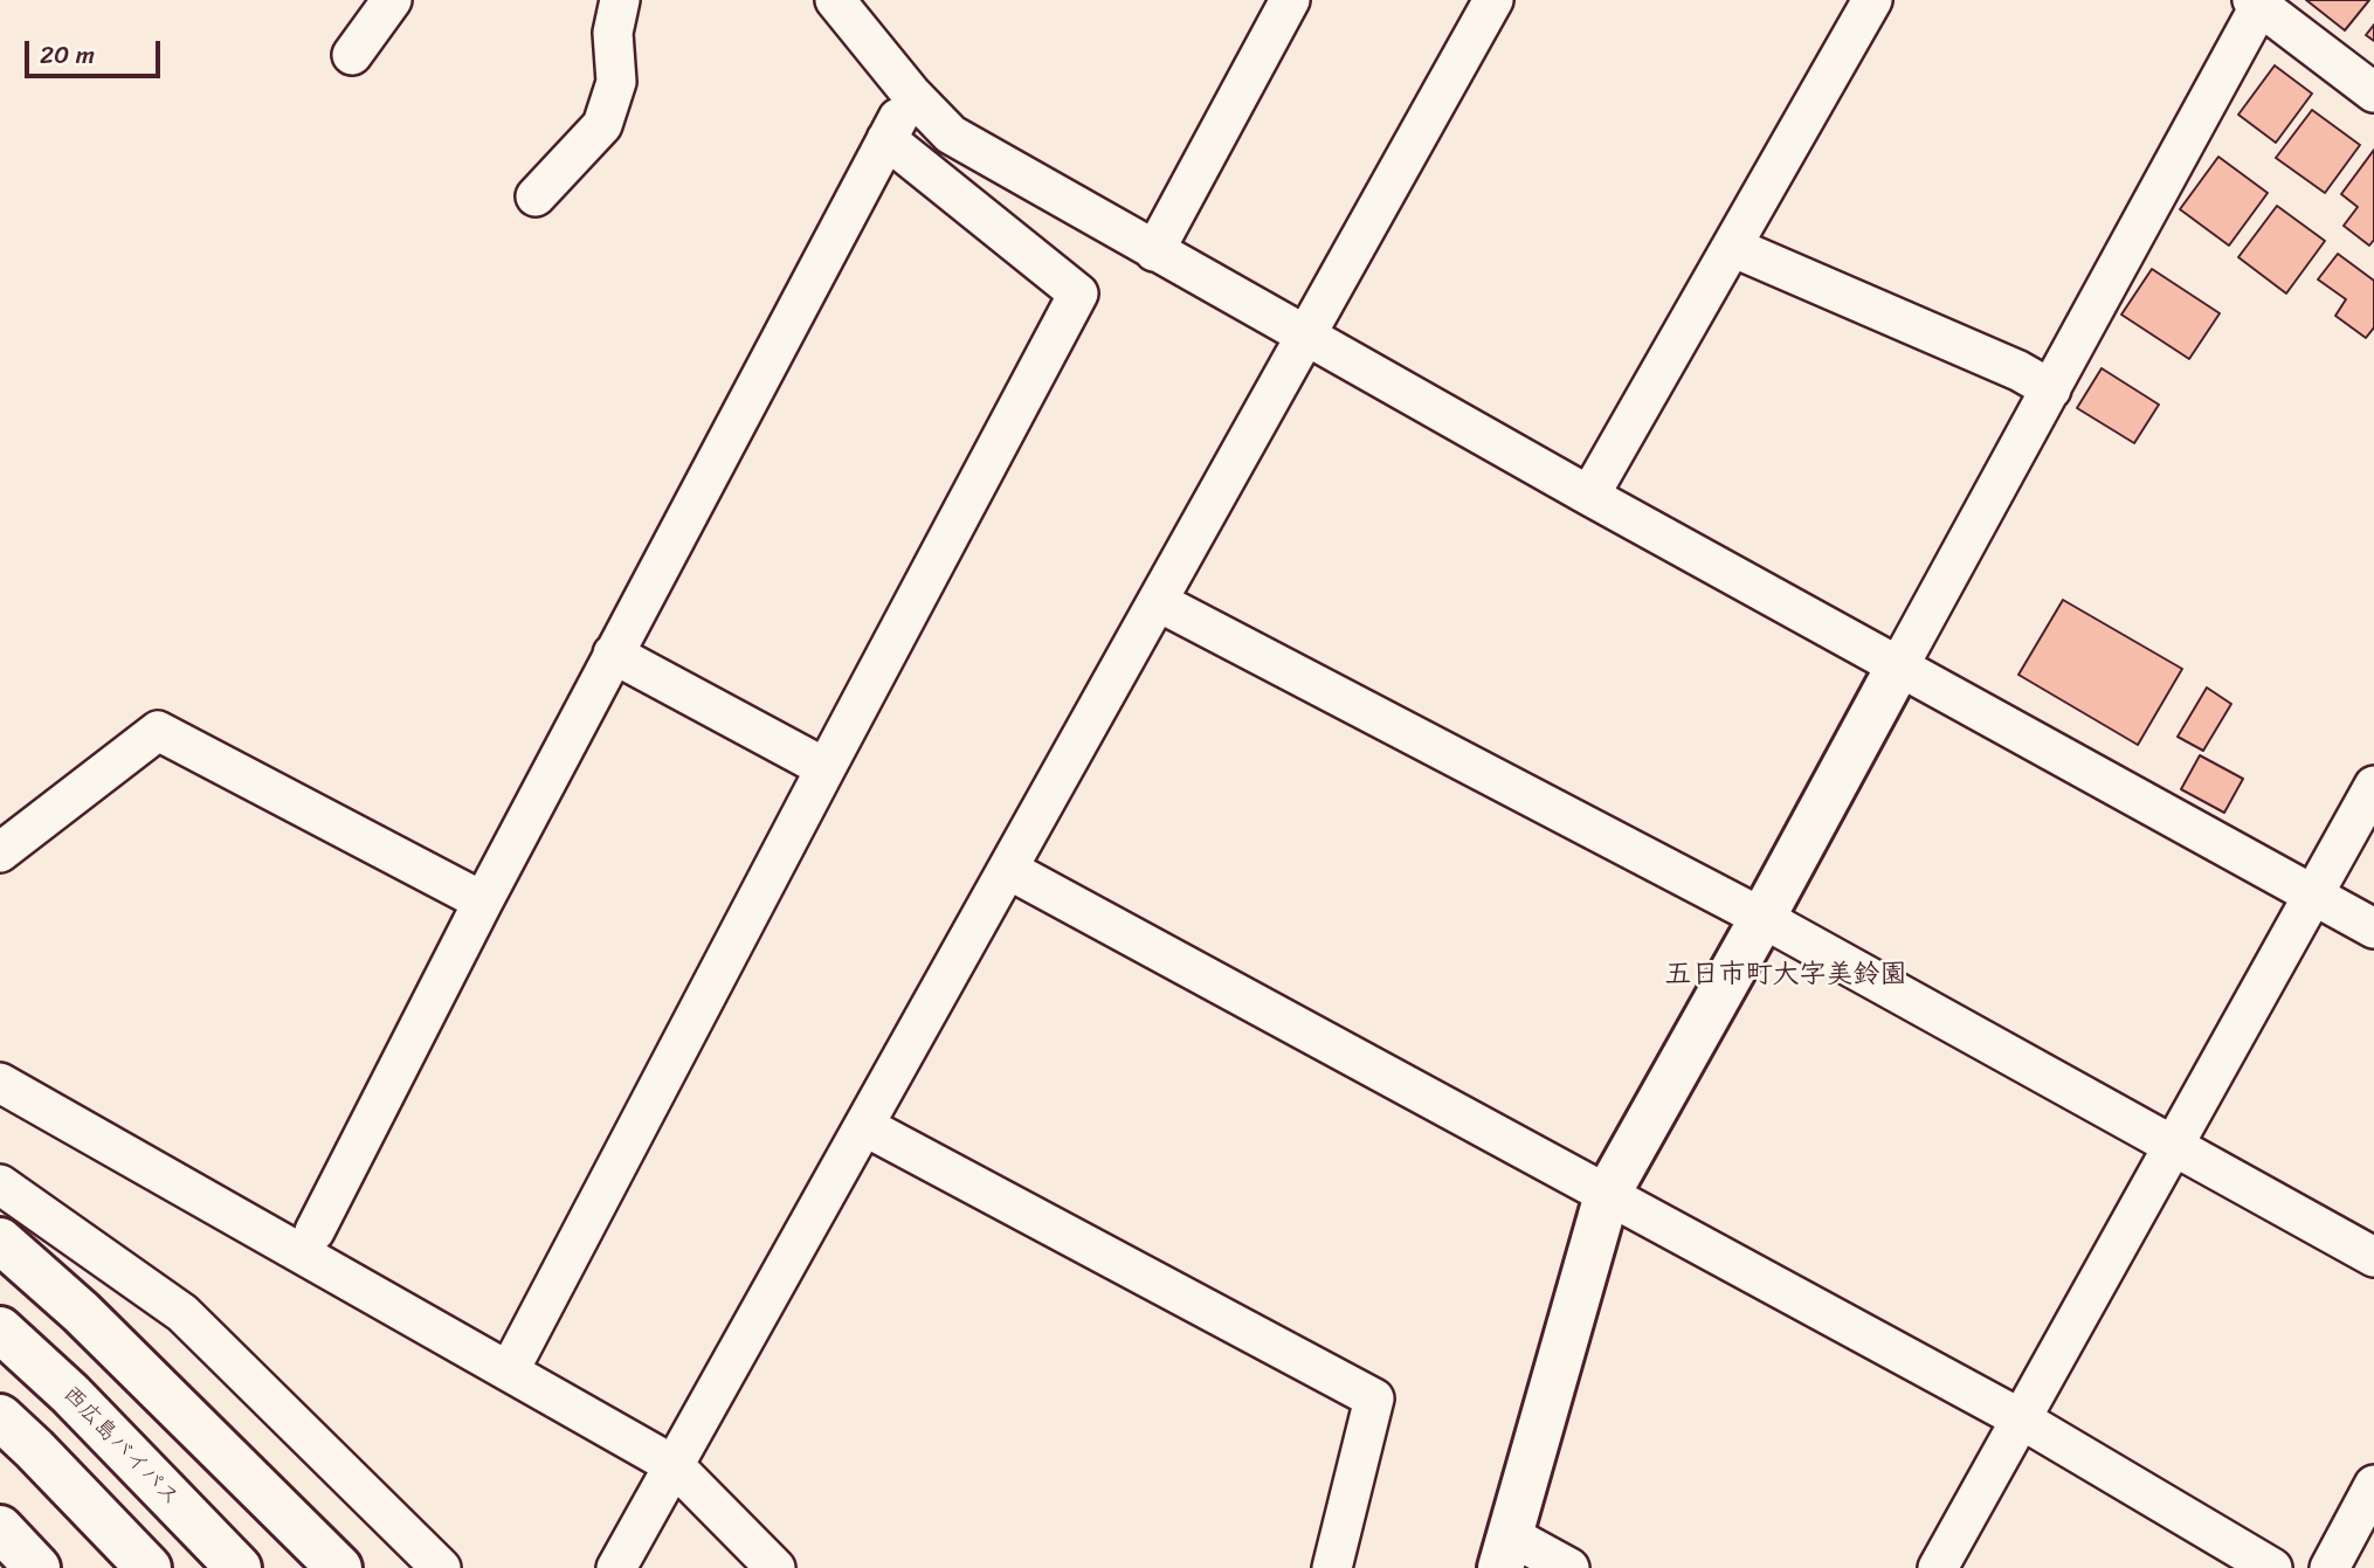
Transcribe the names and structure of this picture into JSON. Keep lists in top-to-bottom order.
{
  "streets": {
    "main road": ["西広島バイパス"]
  },
  "districts": ["五日市町大字美鈴園"],
  "scale_bar": "20 m"
}
